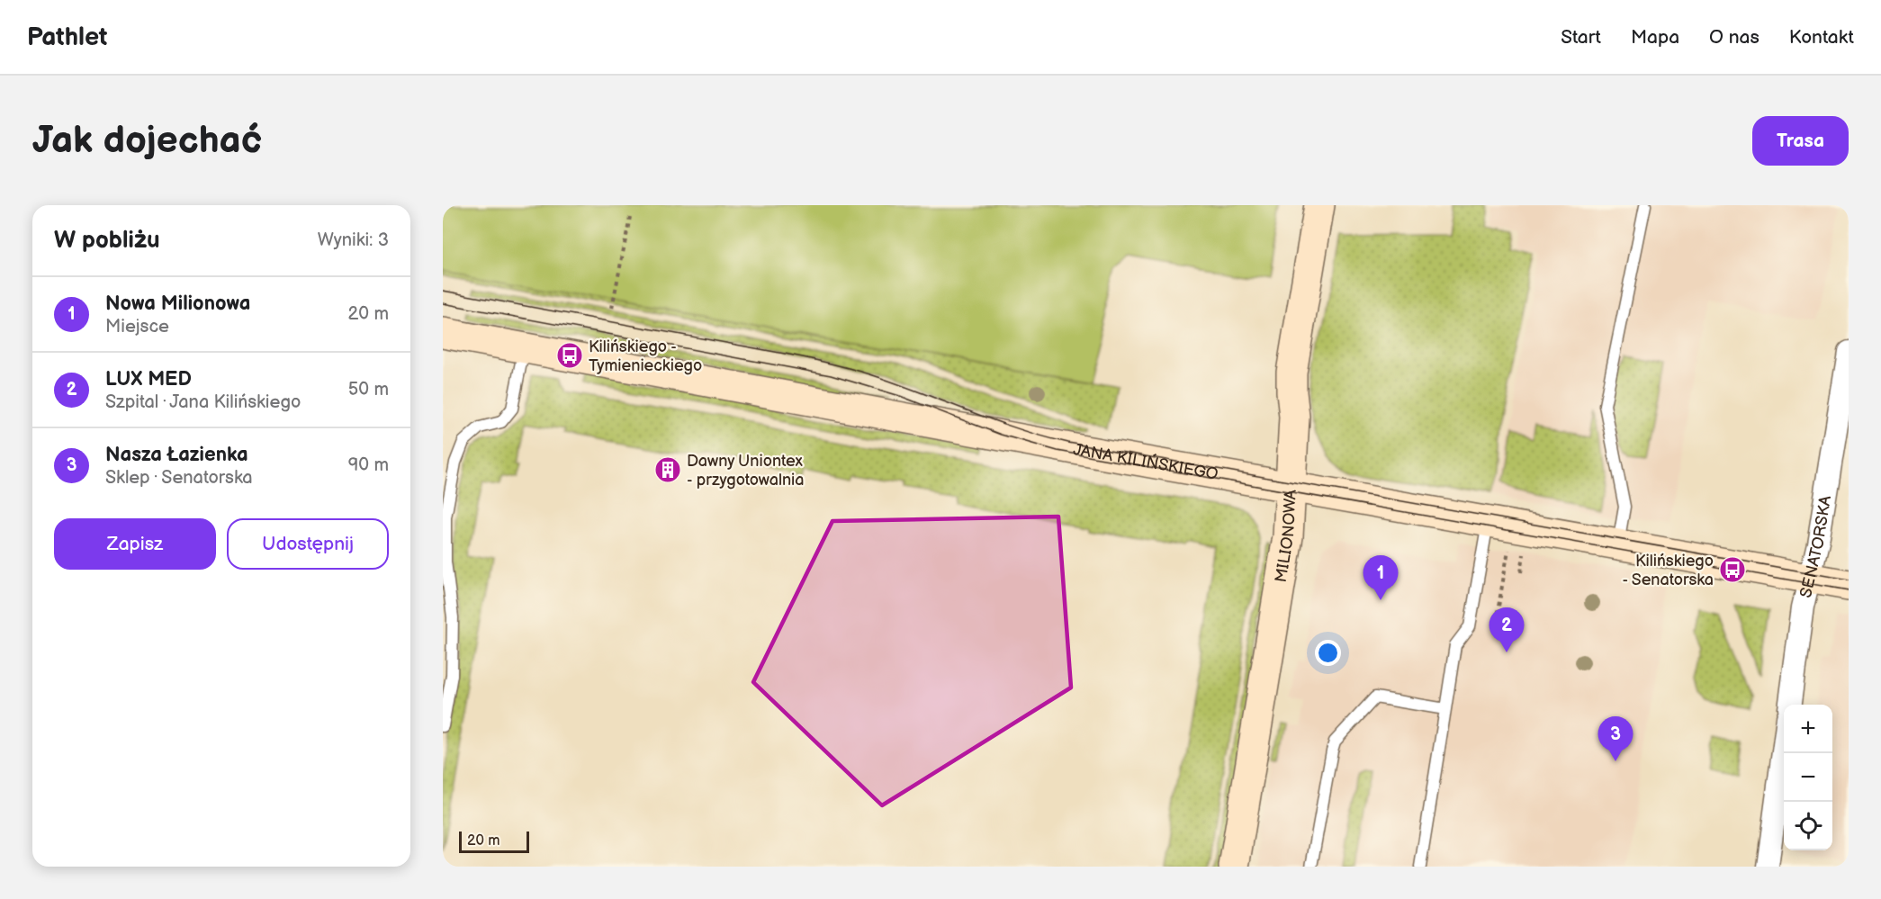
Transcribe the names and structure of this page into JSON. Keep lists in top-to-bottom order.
{
  "streets": {
    "street": ["JANA KILIŃSKIEGO", "MILIONOWA", "SENATORSKA"]
  },
  "crossings": [
    ["JANA KILIŃSKIEGO", "MILIONOWA"],
    ["JANA KILIŃSKIEGO", "SENATORSKA"]
  ],
  "places": {
    "bus stop": ["Kilińskiego - Tymienieckiego", "Kilińskiego - Senatorska"],
    "building": ["Dawny Uniontex - przygotowalnia"]
  },
  "scale_bar": "20 m",
  "page": {
    "header": "Pathlet",
    "nav": [
      "Start",
      "Mapa",
      "O nas",
      "Kontakt"
    ],
    "buttons": [
      "Trasa",
      ["Zapisz", "Udostępnij"]
    ],
    "title": "Jak dojechać",
    "heading": ["W pobliżu", "Wyniki: 3"],
    "list": [
      {
        "mark": "1",
        "name": "Nowa Milionowa",
        "note": "Miejsce",
        "value": "20 m"
      },
      {
        "mark": "2",
        "name": "LUX MED",
        "note": "Szpital · Jana Kilińskiego",
        "value": "50 m"
      },
      {
        "mark": "3",
        "name": "Nasza Łazienka",
        "note": "Sklep · Senatorska",
        "value": "90 m"
      }
    ],
    "pins": ["1", "2", "3"],
    "map_buttons": ["+", "−"],
    "scale": "20 m"
  }
}
